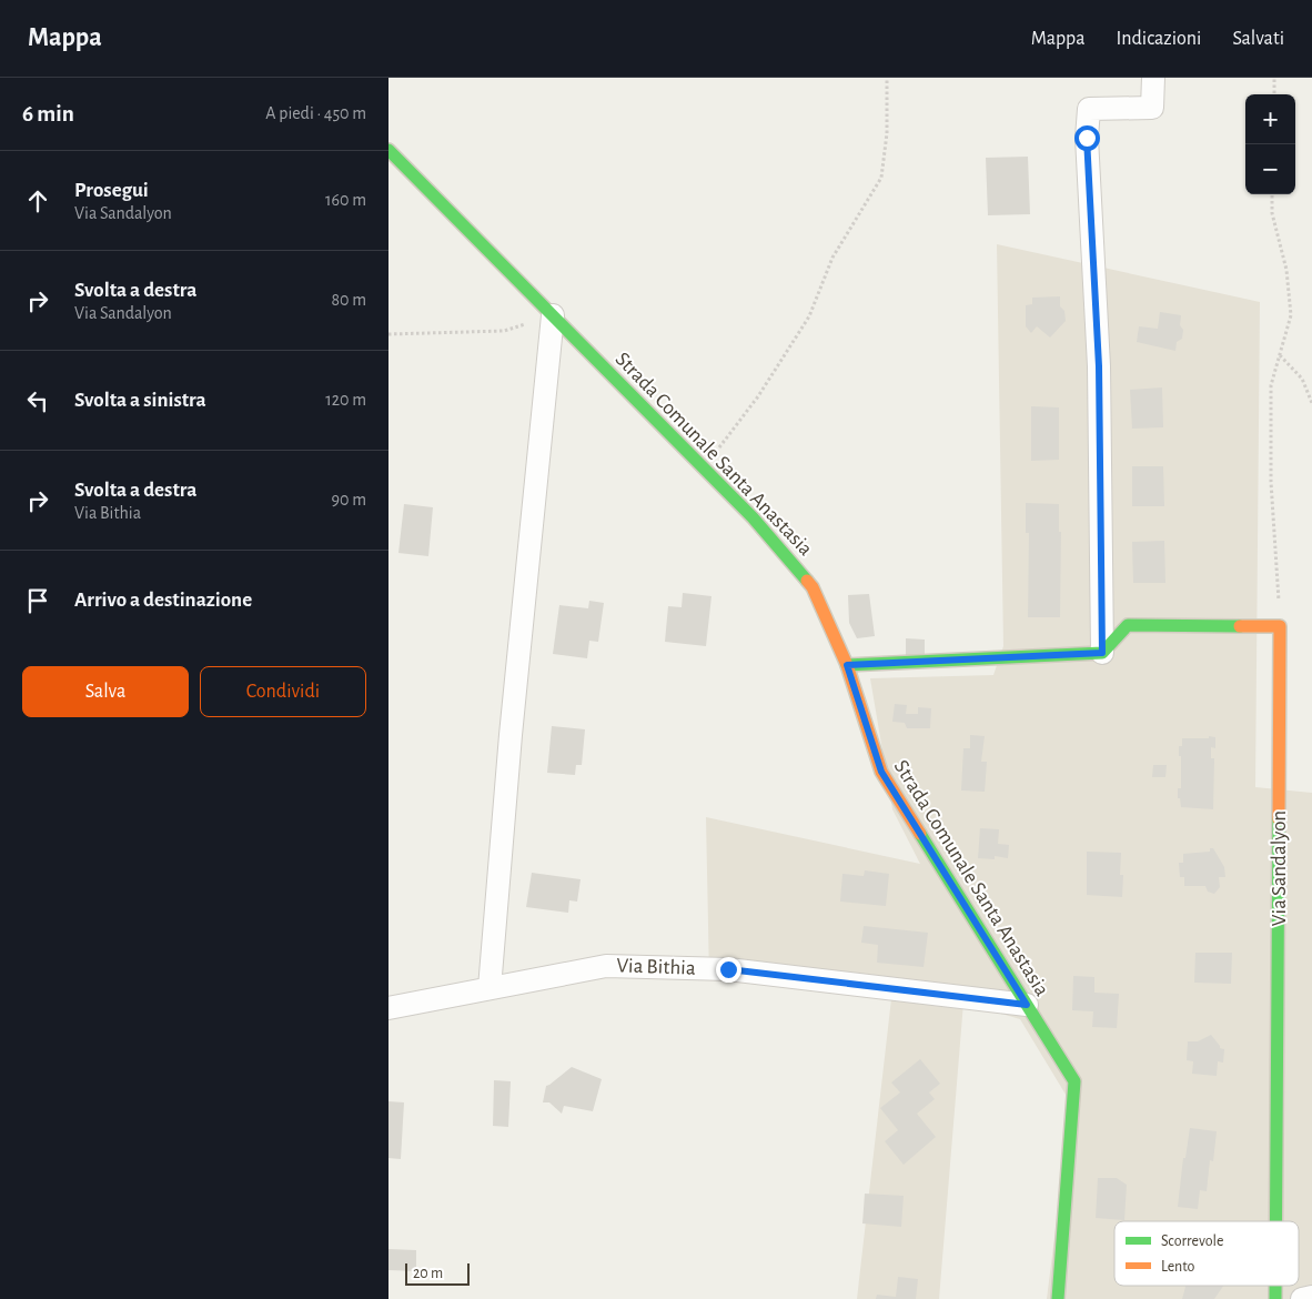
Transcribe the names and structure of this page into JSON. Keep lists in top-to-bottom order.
{
  "streets": {
    "street": ["Strada Comunale Santa Anastasia", "Via Sandalyon", "Via Bithia"]
  },
  "crossings": [
    ["Strada Comunale Santa Anastasia", "Via Bithia"]
  ],
  "legend": ["Scorrevole", "Lento"],
  "scale_bar": "20 m",
  "page": {
    "header": "Mappa",
    "nav": ["Mappa", "Indicazioni", "Salvati"],
    "heading": ["6 min", "A piedi · 450 m"],
    "map_buttons": ["+", "−"],
    "list": [
      ["Prosegui", "Via Sandalyon", "160 m"],
      ["Svolta a destra", "Via Sandalyon", "80 m"],
      ["Svolta a sinistra", "120 m"],
      ["Svolta a destra", "Via Bithia", "90 m"],
      "Arrivo a destinazione"
    ],
    "buttons": ["Salva", "Condividi"],
    "scale": "20 m"
  }
}
